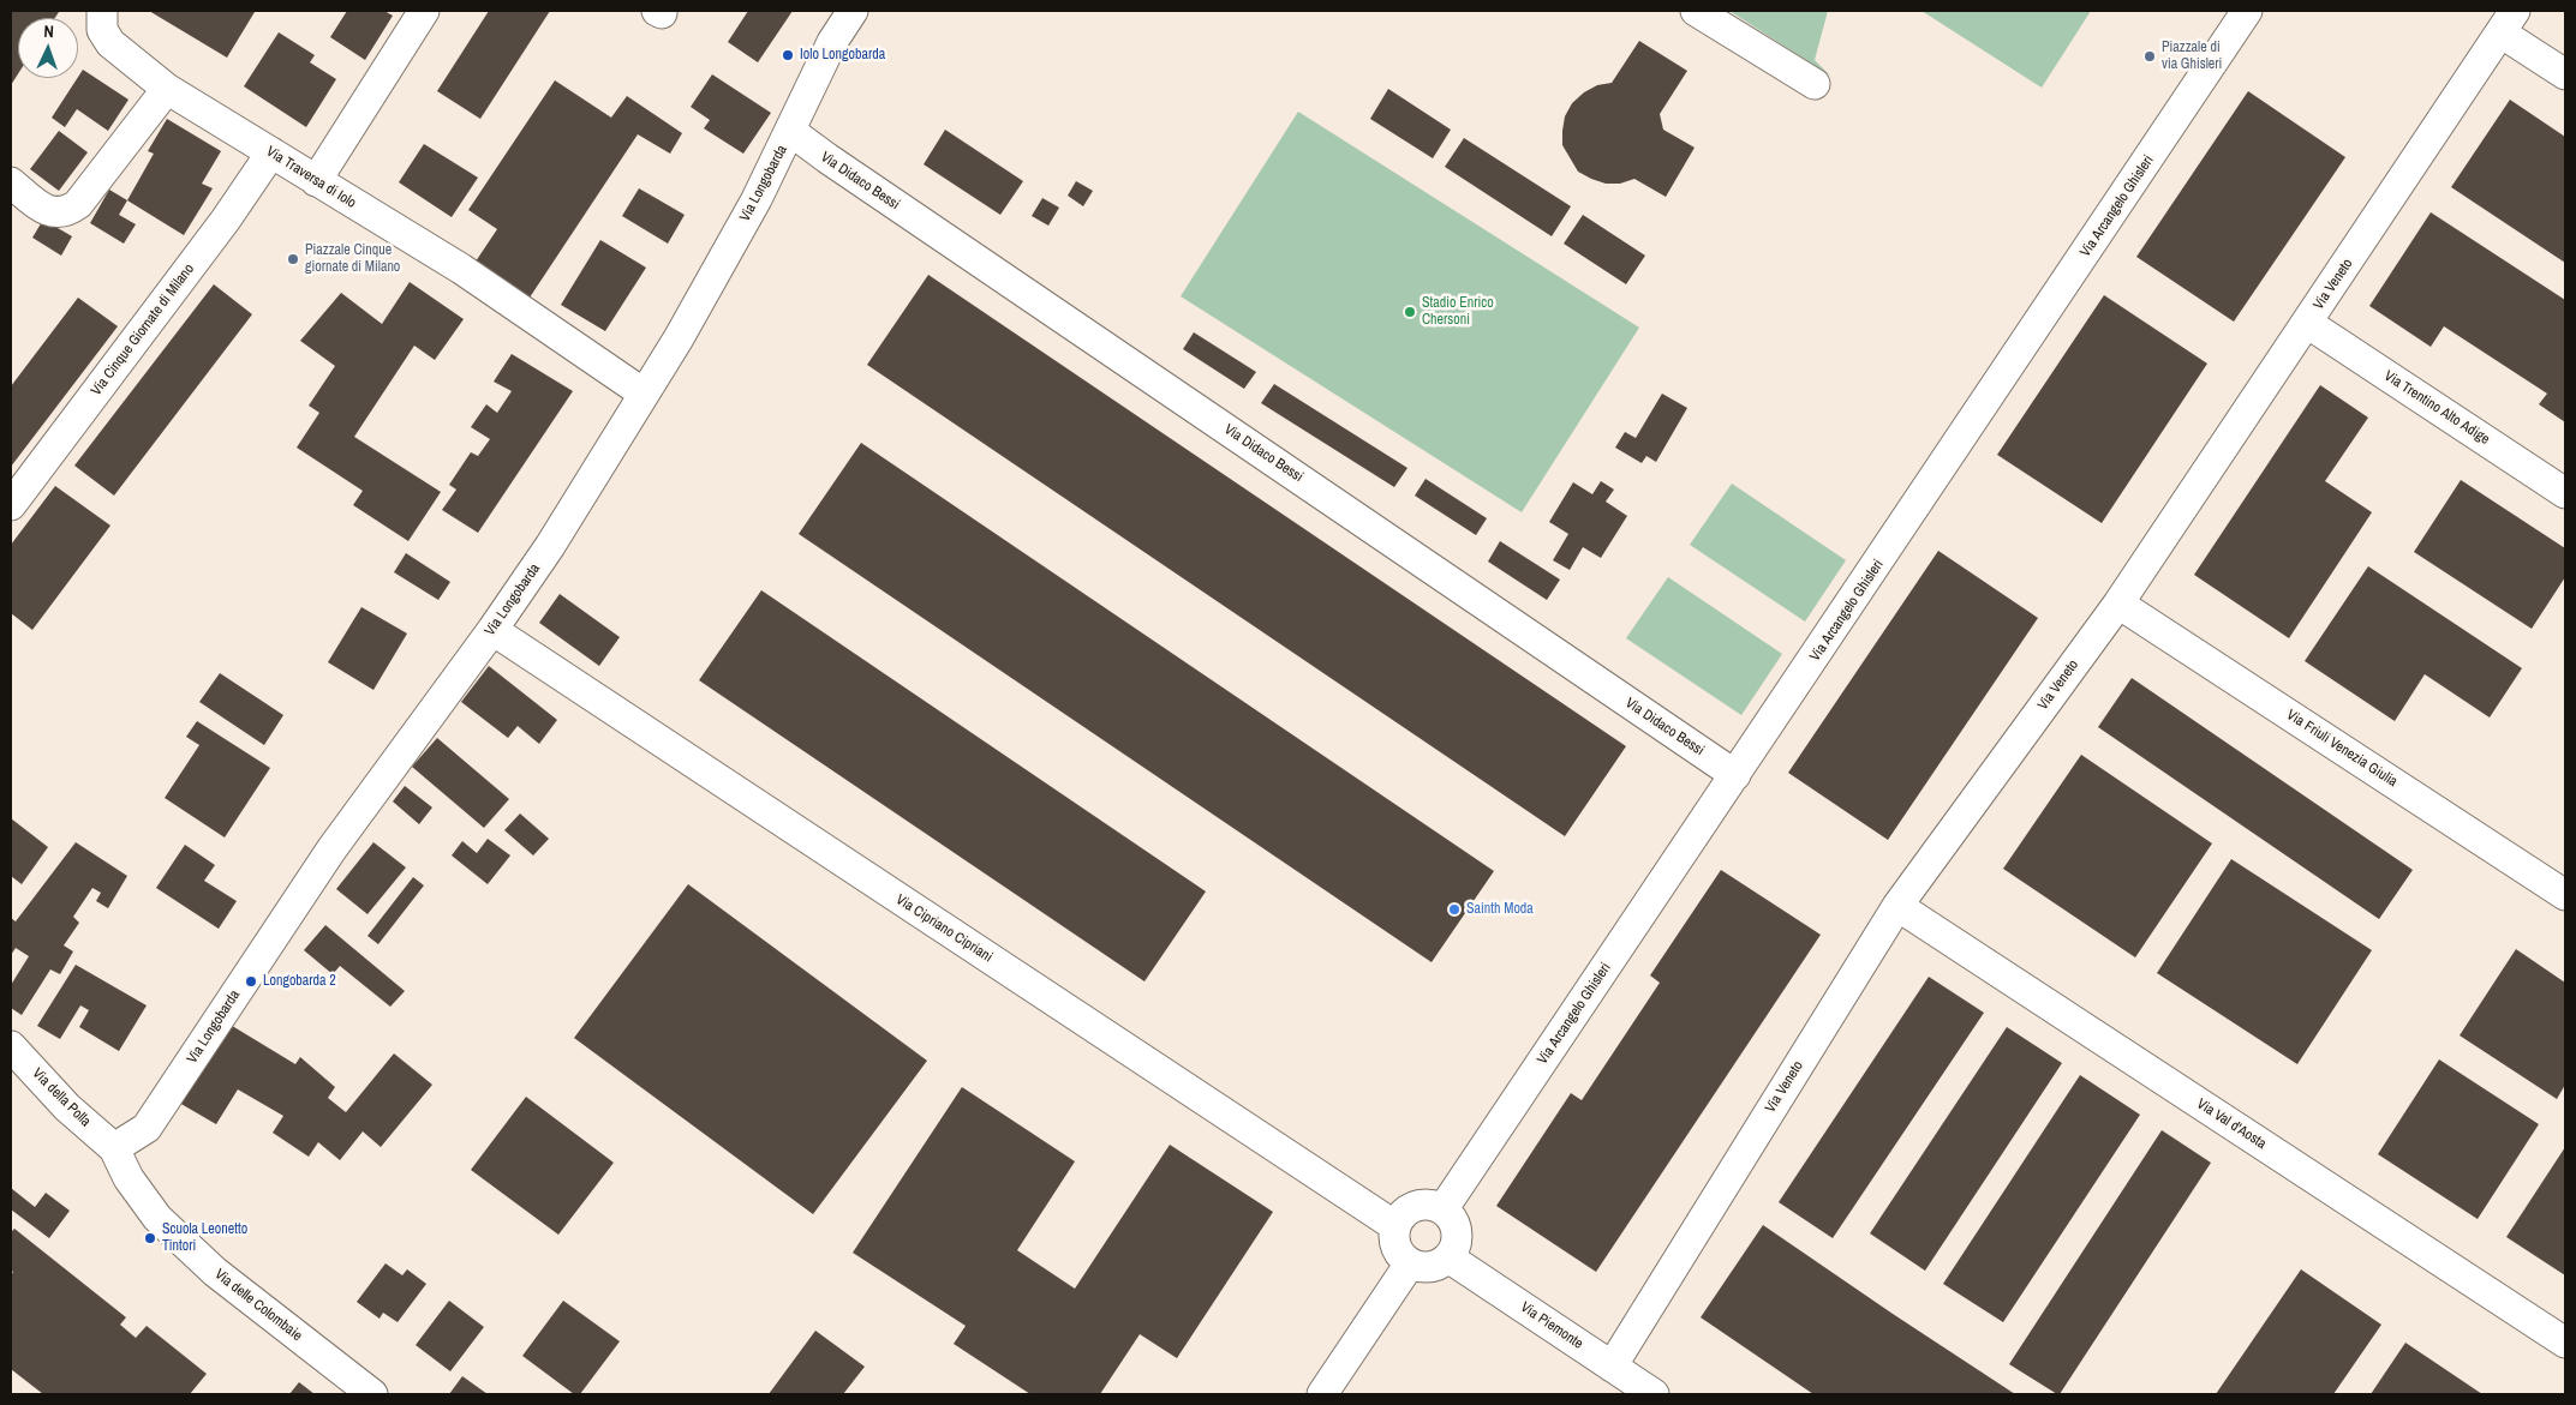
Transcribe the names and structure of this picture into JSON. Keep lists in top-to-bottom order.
{
  "streets": {
    "street": [
      "Via Traversa di Iolo",
      "Via Didaco Bessi",
      "Via Longobarda",
      "Via Arcangelo Ghisleri",
      "Via Veneto",
      "Via Cinque Giornate di Milano",
      "Via Trentino Alto Adige",
      "Via Friuli Venezia Giulia",
      "Via Cipriano Cipriani",
      "Via della Polla",
      "Via Val d'Aosta",
      "Via delle Colombaie",
      "Via Piemonte"
    ]
  },
  "crossings": [
    ["Via Traversa di Iolo", "Via Longobarda"],
    ["Via Traversa di Iolo", "Via Cinque Giornate di Milano"],
    ["Via Didaco Bessi", "Via Longobarda"],
    ["Via Didaco Bessi", "Via Arcangelo Ghisleri"],
    ["Via Longobarda", "Via Cipriano Cipriani"],
    ["Via Longobarda", "Via della Polla"],
    ["Via Longobarda", "Via delle Colombaie"],
    ["Via Arcangelo Ghisleri", "Via Cipriano Cipriani"],
    ["Via Arcangelo Ghisleri", "Via Piemonte"],
    ["Via Veneto", "Via Trentino Alto Adige"],
    ["Via Veneto", "Via Friuli Venezia Giulia"],
    ["Via Veneto", "Via Val d'Aosta"],
    ["Via Veneto", "Via Piemonte"],
    ["Via Cipriano Cipriani", "Via Piemonte"],
    ["Via della Polla", "Via delle Colombaie"]
  ],
  "places": [
    "Iolo Longobarda",
    "Piazzale di via Ghisleri",
    "Piazzale Cinque giornate di Milano",
    "Stadio Enrico Chersoni",
    "Sainth Moda",
    "Longobarda 2",
    "Scuola Leonetto Tintori"
  ],
  "north": "top"
}
